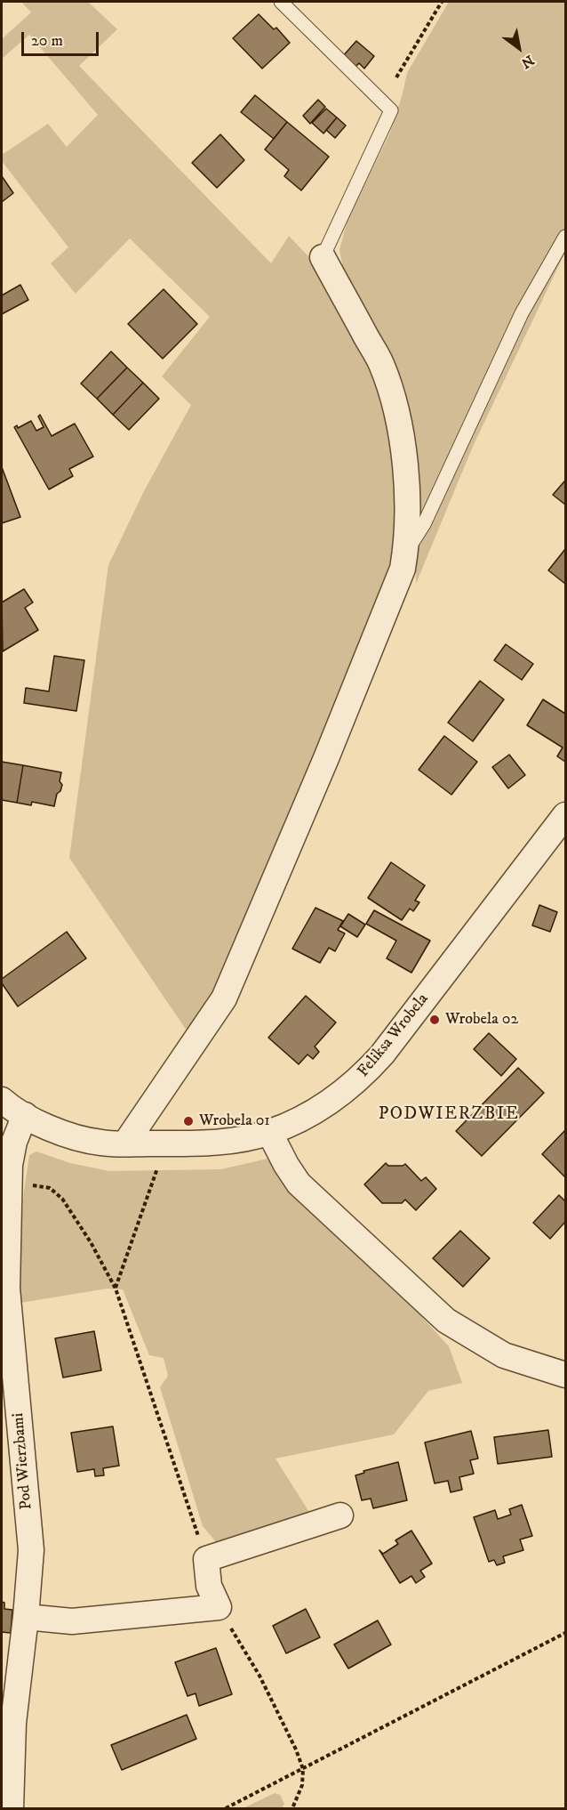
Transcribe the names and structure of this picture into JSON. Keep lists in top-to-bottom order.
{
  "streets": {
    "street": ["Feliksa Wrobela", "Pod Wierzbami"]
  },
  "crossings": [
    ["Feliksa Wrobela", "Pod Wierzbami"]
  ],
  "districts": ["PODWIERZBIE"],
  "places": ["Wrobela 02", "Wrobela 01"],
  "scale_bar": "20 m",
  "north": "bottom right"
}
